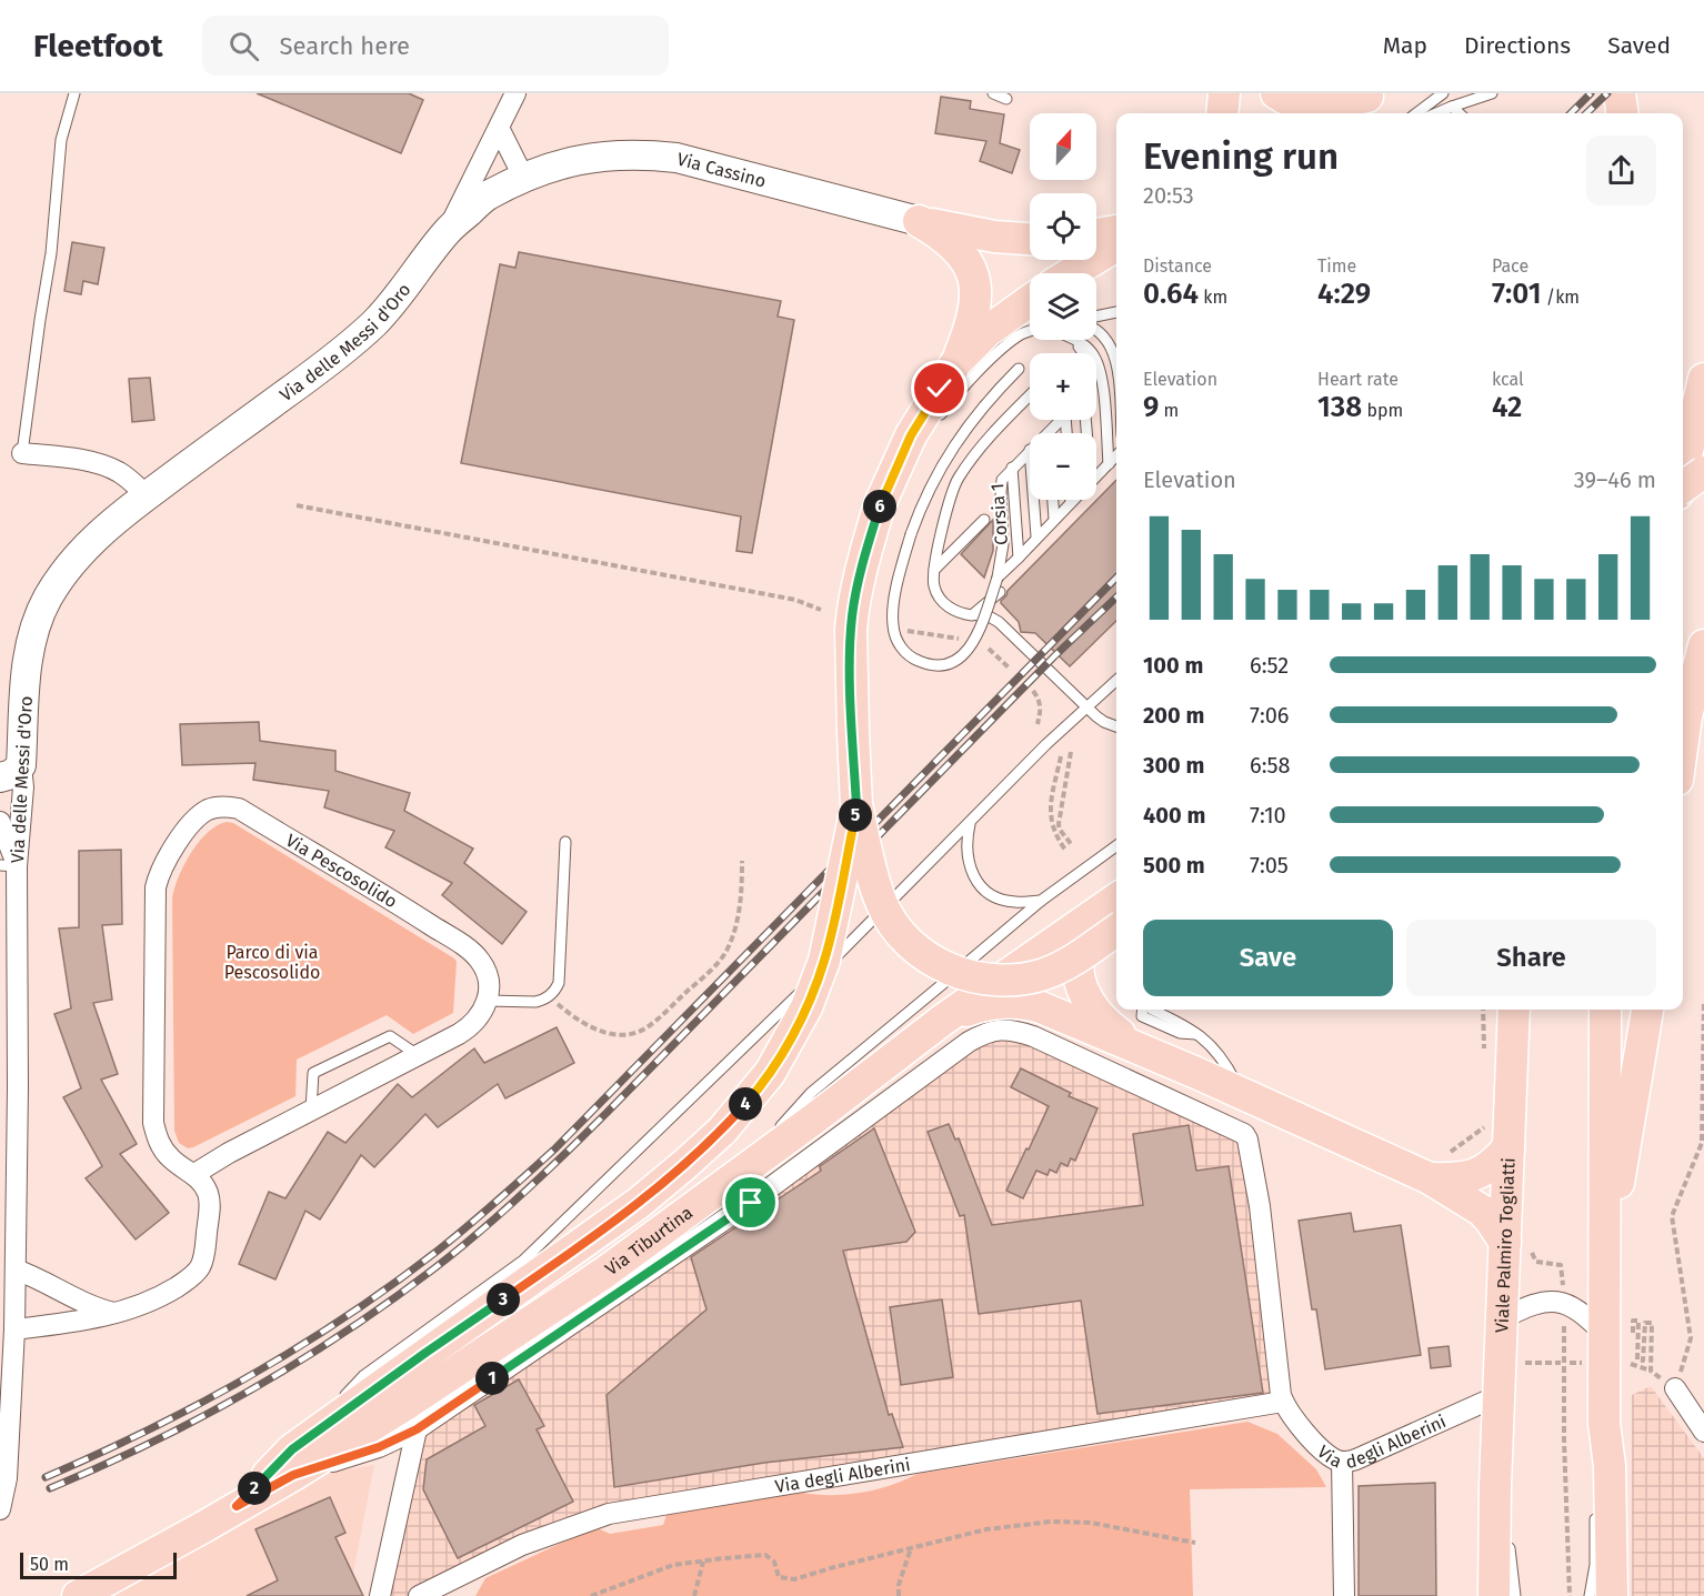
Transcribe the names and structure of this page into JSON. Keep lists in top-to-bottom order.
{
  "streets": {
    "main road": ["Via Tiburtina", "Viale Palmiro Togliatti"],
    "street": [
      "Via Cassino",
      "Via delle Messi d'Oro",
      "Via Pescosolido",
      "Via degli Alberini"
    ],
    "lane": ["Corsia 1"]
  },
  "crossings": [
    ["Via Cassino", "Via delle Messi d'Oro"],
    ["Via delle Messi d'Oro", "Via Pescosolido"],
    ["Via Tiburtina", "Via degli Alberini"],
    ["Viale Palmiro Togliatti", "Via degli Alberini"]
  ],
  "parks": ["Parco di via Pescosolido"],
  "scale_bar": "50 m",
  "north": "top",
  "page": {
    "header": "Fleetfoot",
    "search": "Search here",
    "nav": ["Map", "Directions", "Saved"],
    "map_buttons": ["+", "−"],
    "heading": ["Evening run", "20:53"],
    "stats": [
      ["Distance", "0.64 km"],
      ["Time", "4:29"],
      ["Pace", "7:01 /km"],
      ["Elevation", "9 m"],
      ["Heart rate", "138 bpm"],
      ["kcal", "42"]
    ],
    "chart": ["Elevation", "39–46 m"],
    "pins": [
      "6",
      "5",
      "4",
      "3",
      "1",
      "2"
    ],
    "list": [
      {
        "name": "100 m",
        "note": "6:52"
      },
      {
        "name": "200 m",
        "note": "7:06"
      },
      {
        "name": "300 m",
        "note": "6:58"
      },
      {
        "name": "400 m",
        "note": "7:10"
      },
      {
        "name": "500 m",
        "note": "7:05"
      }
    ],
    "buttons": ["Save", "Share"],
    "scale": "50 m"
  }
}
